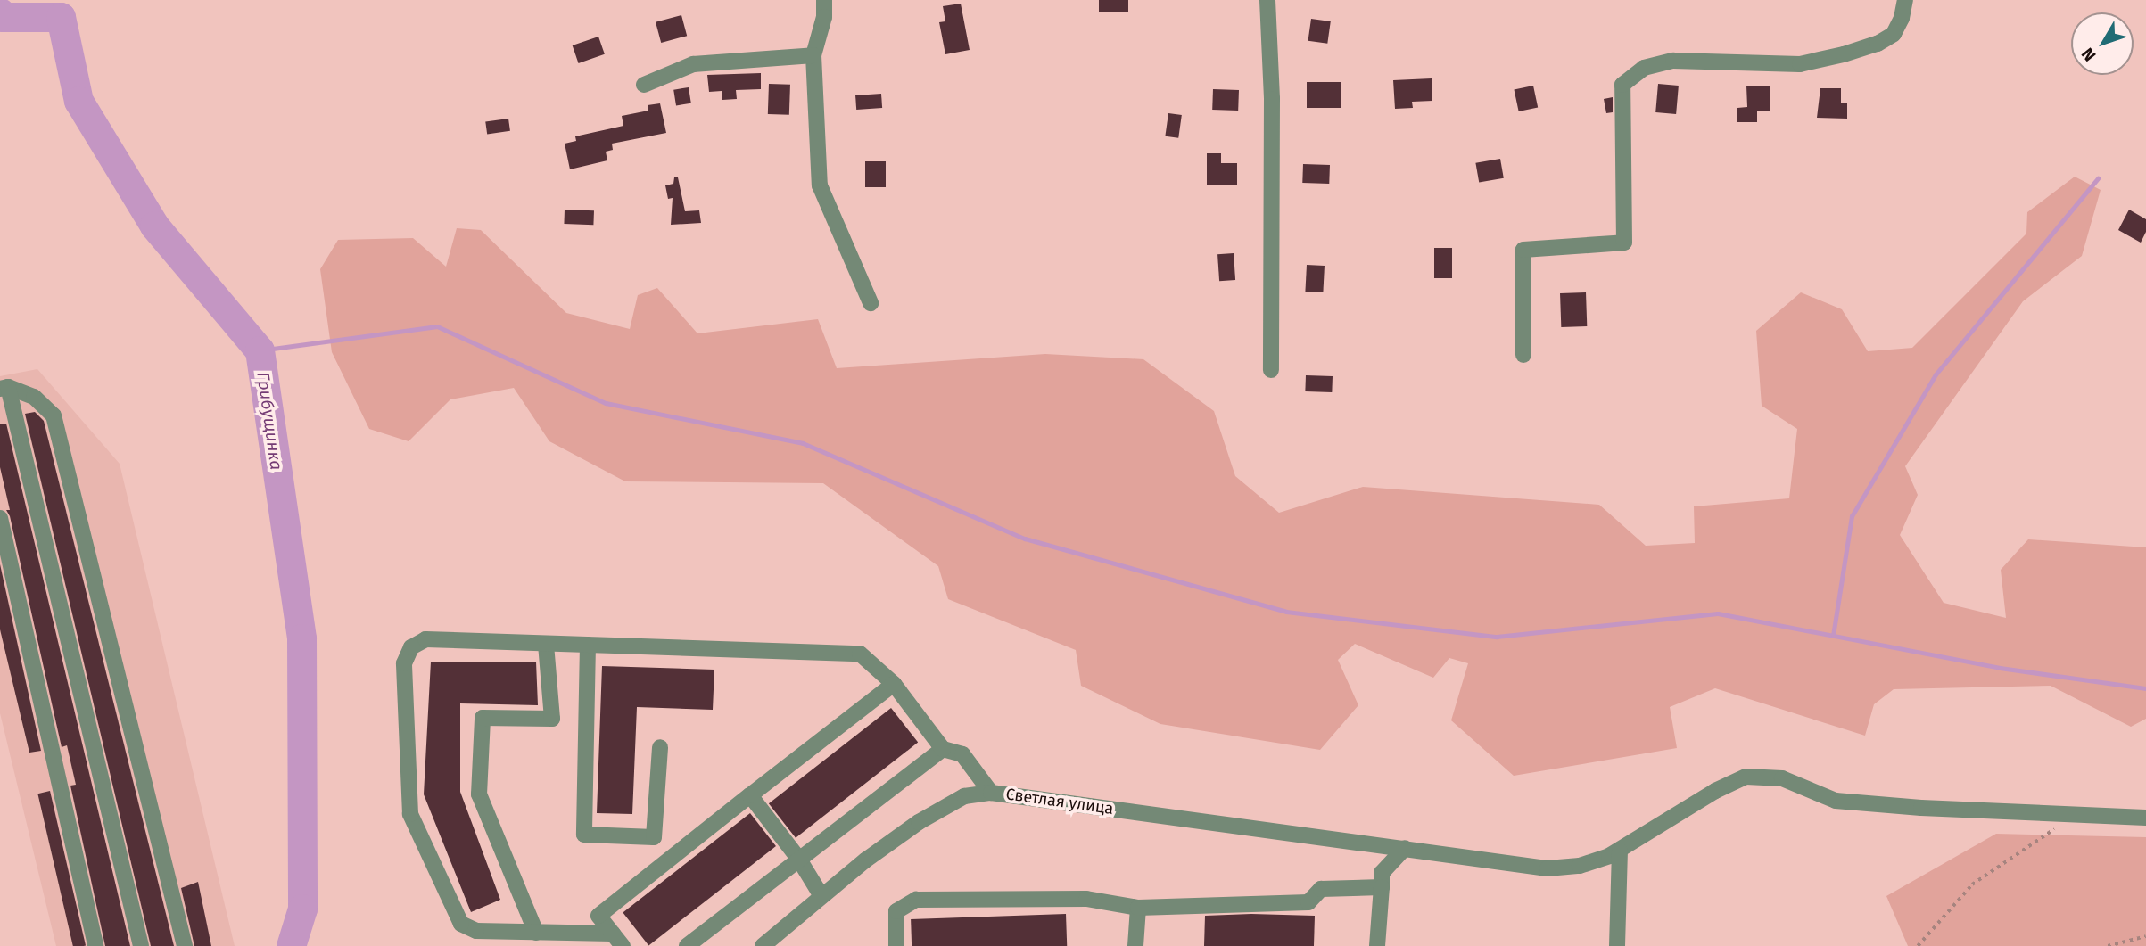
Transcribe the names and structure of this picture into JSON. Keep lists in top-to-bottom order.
{
  "streets": {
    "street": ["Светлая улица"]
  },
  "water": ["Грибущинка"],
  "north": "bottom left"
}
